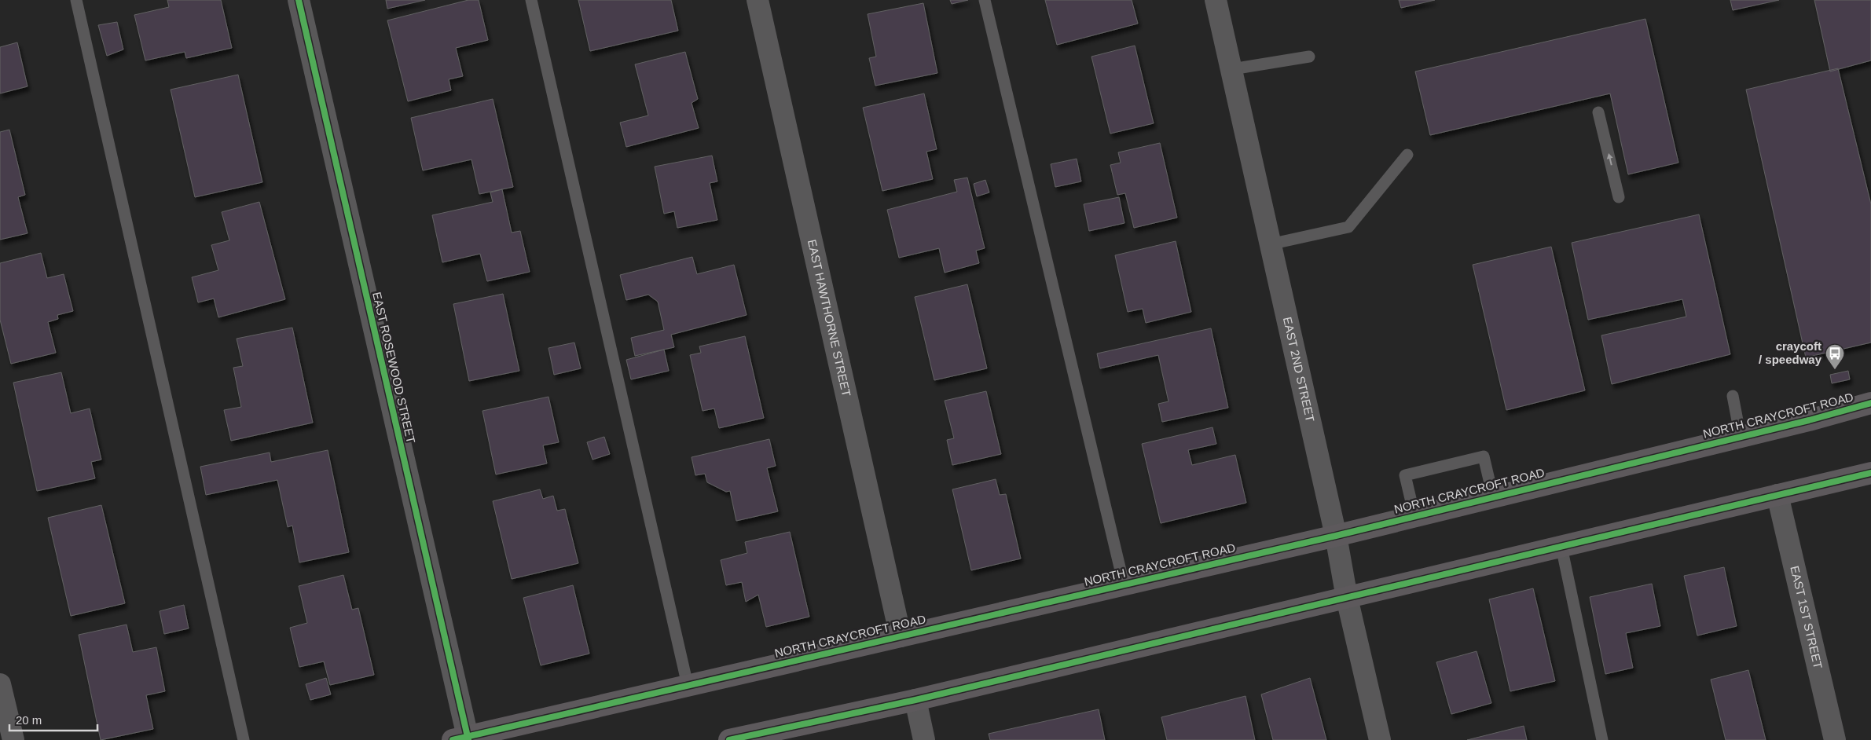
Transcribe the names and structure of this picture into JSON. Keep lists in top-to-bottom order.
{
  "streets": {
    "main road": ["NORTH CRAYCROFT ROAD"],
    "street": [
      "EAST HAWTHORNE STREET",
      "EAST ROSEWOOD STREET",
      "EAST 2ND STREET",
      "EAST 1ST STREET"
    ]
  },
  "crossings": [
    ["EAST HAWTHORNE STREET", "NORTH CRAYCROFT ROAD"],
    ["EAST ROSEWOOD STREET", "NORTH CRAYCROFT ROAD"],
    ["EAST 2ND STREET", "NORTH CRAYCROFT ROAD"]
  ],
  "places": {
    "bus stop": ["craycoft / speedway"]
  },
  "scale_bar": "20 m"
}
